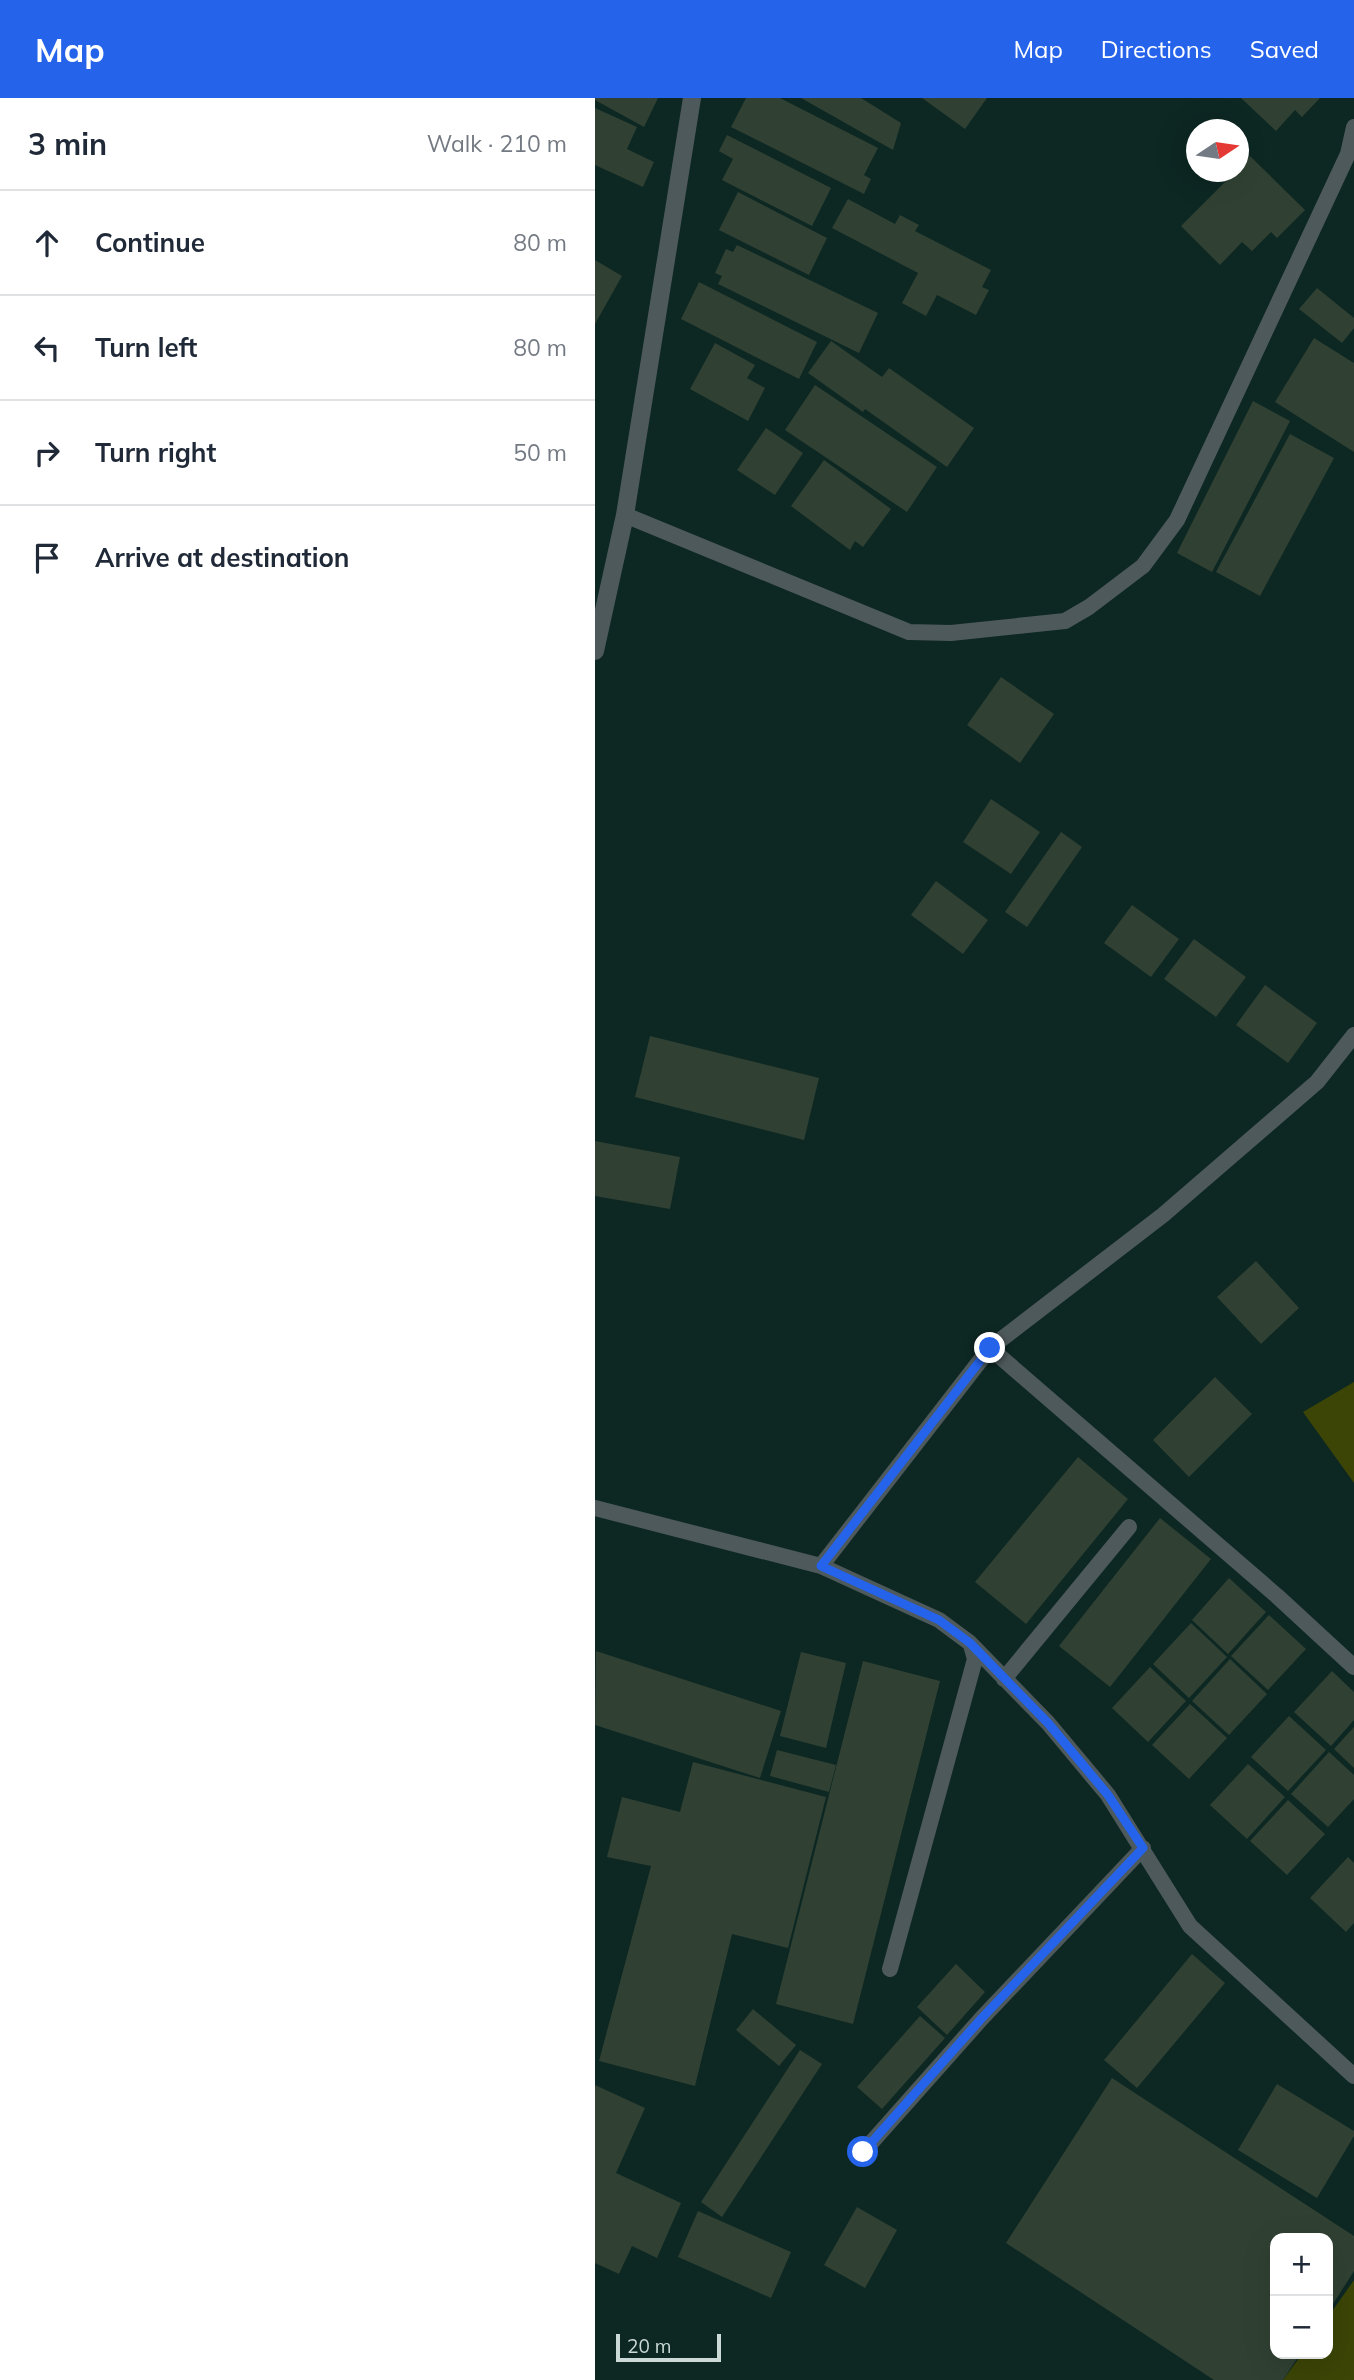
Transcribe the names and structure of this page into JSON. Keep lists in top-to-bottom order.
{
  "scale_bar": "20 m",
  "north": "right",
  "page": {
    "header": "Map",
    "nav": ["Map", "Directions", "Saved"],
    "heading": ["3 min", "Walk · 210 m"],
    "list": [
      ["Continue", "80 m"],
      ["Turn left", "80 m"],
      ["Turn right", "50 m"],
      "Arrive at destination"
    ],
    "map_buttons": ["+", "−"],
    "scale": "20 m"
  }
}
